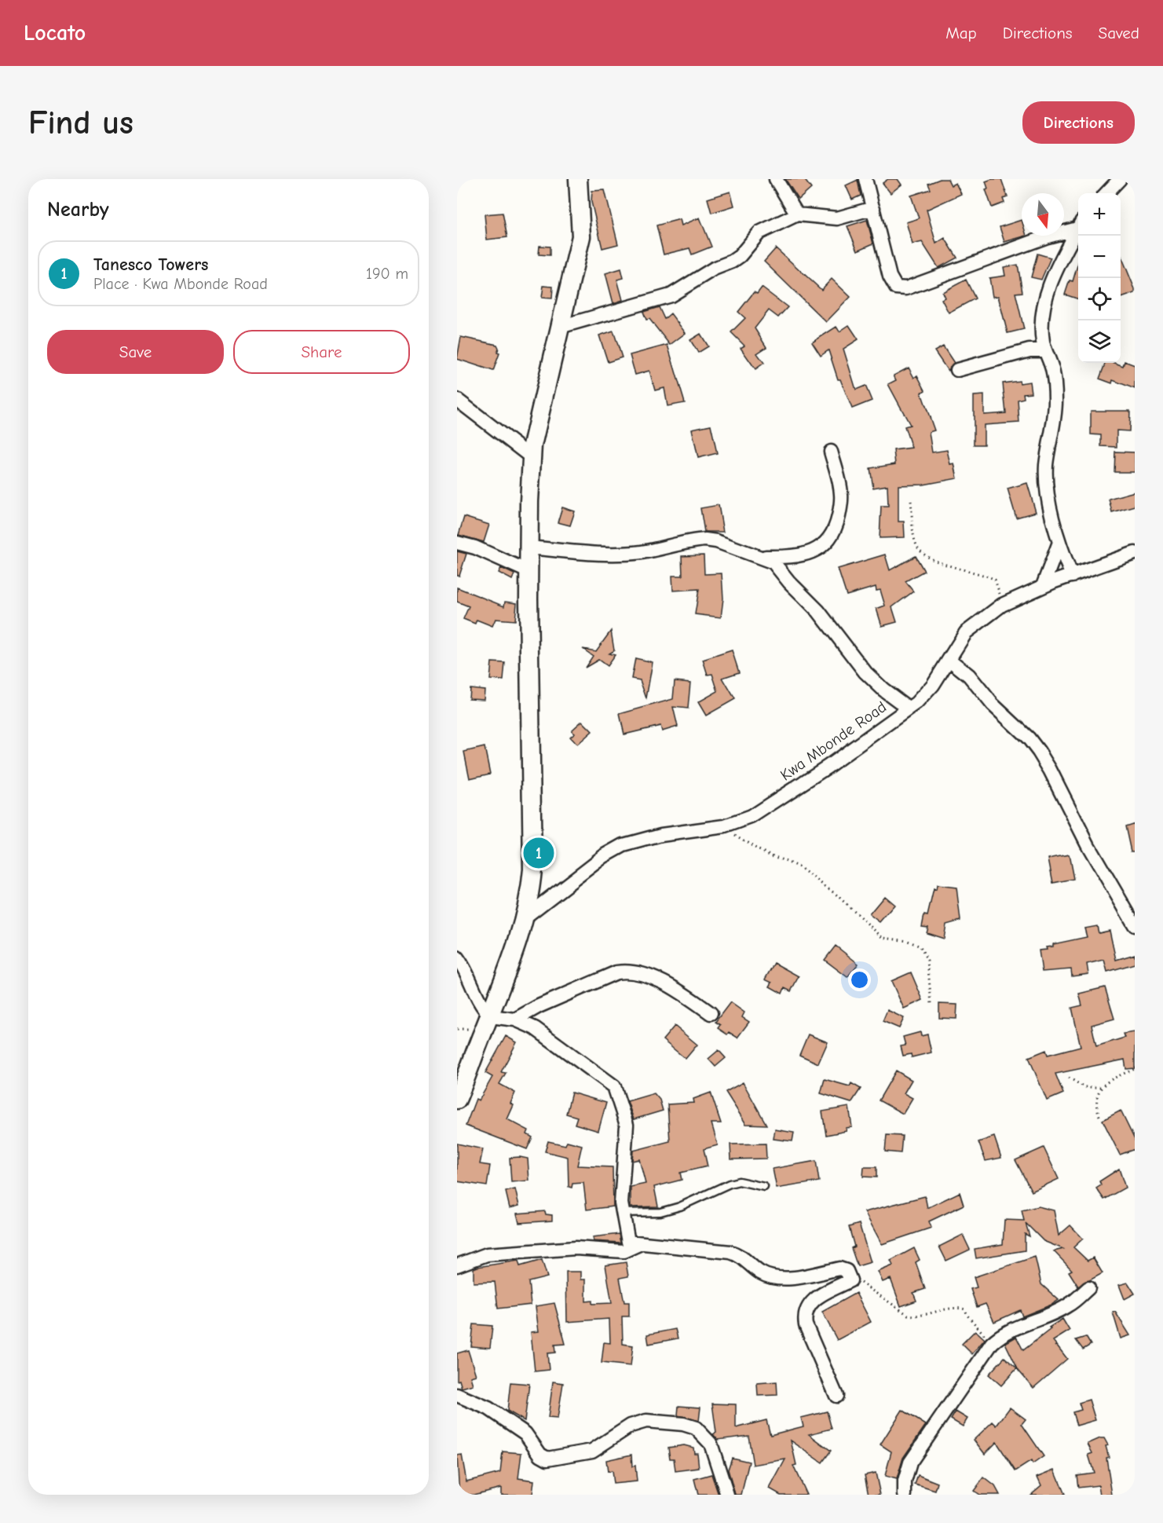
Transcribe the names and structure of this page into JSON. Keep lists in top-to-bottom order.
{
  "streets": {
    "street": ["Kwa Mbonde Road"]
  },
  "north": "bottom",
  "page": {
    "header": "Locato",
    "nav": ["Map", "Directions", "Saved"],
    "buttons": [
      "Directions",
      ["Save", "Share"]
    ],
    "title": "Find us",
    "heading": "Nearby",
    "map_buttons": ["+", "−"],
    "list": [
      {
        "mark": "1",
        "name": "Tanesco Towers",
        "note": "Place · Kwa Mbonde Road",
        "value": "190 m"
      }
    ],
    "pins": "1"
  }
}
